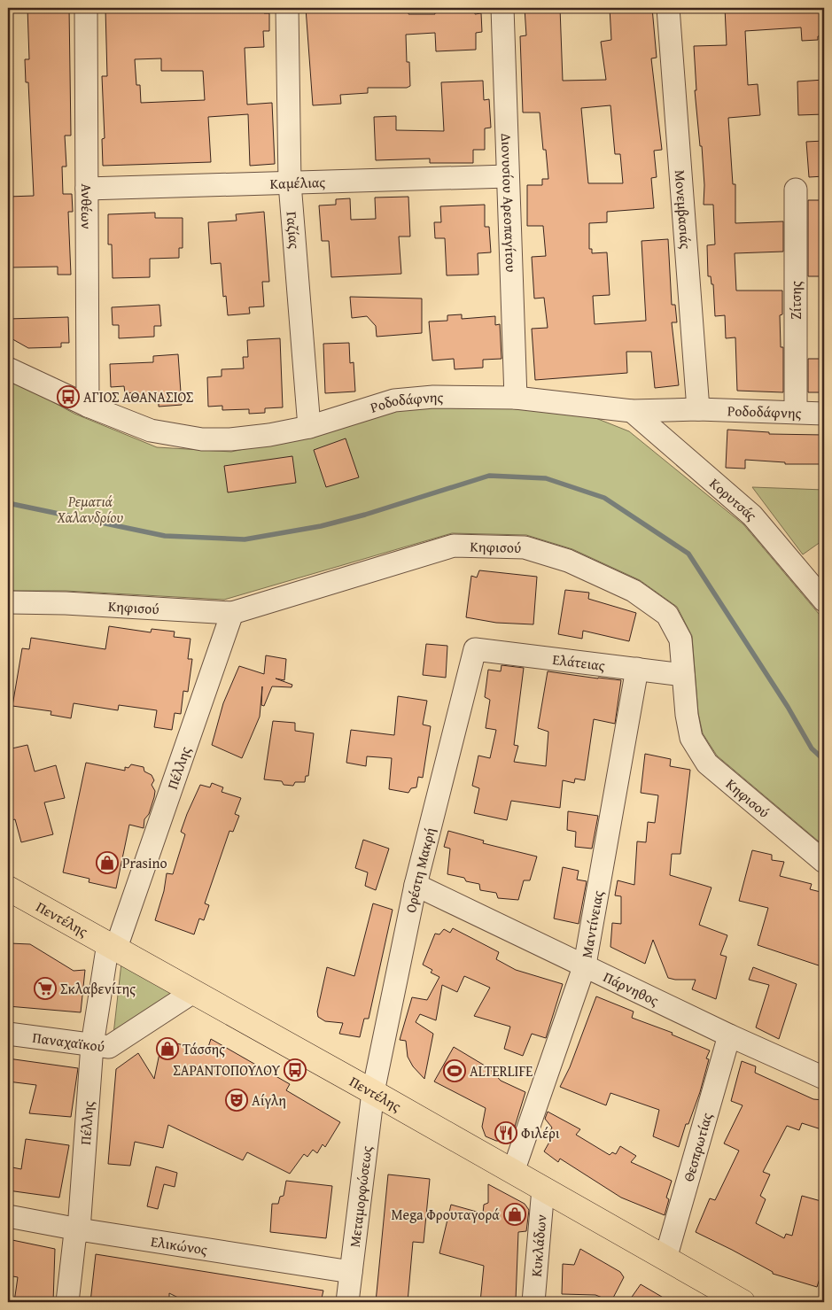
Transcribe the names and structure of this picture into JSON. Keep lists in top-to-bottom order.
{
  "streets": {
    "main road": ["Πεντέλης"],
    "street": [
      "Καμέλιας",
      "Διονυσίου Αρεοπαγίτου",
      "Ανθέων",
      "Μονεμβασιάς",
      "Γαζίας",
      "Ζίτσης",
      "Ροδοδάφνης",
      "Κορυτσάς",
      "Κηφισού",
      "Ελάτειας",
      "Πέλλης",
      "Ορέστη Μακρή",
      "Μαντίνειας",
      "Πάρνηθος",
      "Παναχαϊκού",
      "Θεσπρωτίας",
      "Μεταμορφώσεως",
      "Ελικώνος",
      "Κυκλάδων"
    ]
  },
  "crossings": [
    ["Καμέλιας", "Διονυσίου Αρεοπαγίτου"],
    ["Καμέλιας", "Ανθέων"],
    ["Καμέλιας", "Γαζίας"],
    ["Διονυσίου Αρεοπαγίτου", "Ροδοδάφνης"],
    ["Ανθέων", "Ροδοδάφνης"],
    ["Μονεμβασιάς", "Ροδοδάφνης"],
    ["Γαζίας", "Ροδοδάφνης"],
    ["Ζίτσης", "Ροδοδάφνης"],
    ["Ροδοδάφνης", "Κορυτσάς"],
    ["Κηφισού", "Ελάτειας"],
    ["Κηφισού", "Πέλλης"],
    ["Ελάτειας", "Ορέστη Μακρή"],
    ["Ελάτειας", "Μαντίνειας"],
    ["Πέλλης", "Πεντέλης"],
    ["Πέλλης", "Παναχαϊκού"],
    ["Πέλλης", "Ελικώνος"],
    ["Ορέστη Μακρή", "Πεντέλης"],
    ["Ορέστη Μακρή", "Πάρνηθος"],
    ["Ορέστη Μακρή", "Μεταμορφώσεως"],
    ["Πεντέλης", "Μαντίνειας"],
    ["Πεντέλης", "Παναχαϊκού"],
    ["Πεντέλης", "Θεσπρωτίας"],
    ["Πεντέλης", "Μεταμορφώσεως"],
    ["Πεντέλης", "Κυκλάδων"],
    ["Μαντίνειας", "Πάρνηθος"],
    ["Πάρνηθος", "Θεσπρωτίας"],
    ["Μεταμορφώσεως", "Ελικώνος"]
  ],
  "parks": ["Ρεματιά Χαλανδρίου"],
  "places": {
    "bus stop": ["ΑΓΙΟΣ ΑΘΑΝΑΣΙΟΣ", "ΣΑΡΑΝΤΟΠΟΥΛΟΥ"],
    "shop": ["Prasino", "Τάσσης", "Mega Φρουταγορά"],
    "supermarket": ["Σκλαβενίτης"],
    "sports": ["ALTERLIFE"],
    "theatre": ["Αίγλη"],
    "restaurant": ["Φιλέρι"]
  }
}
